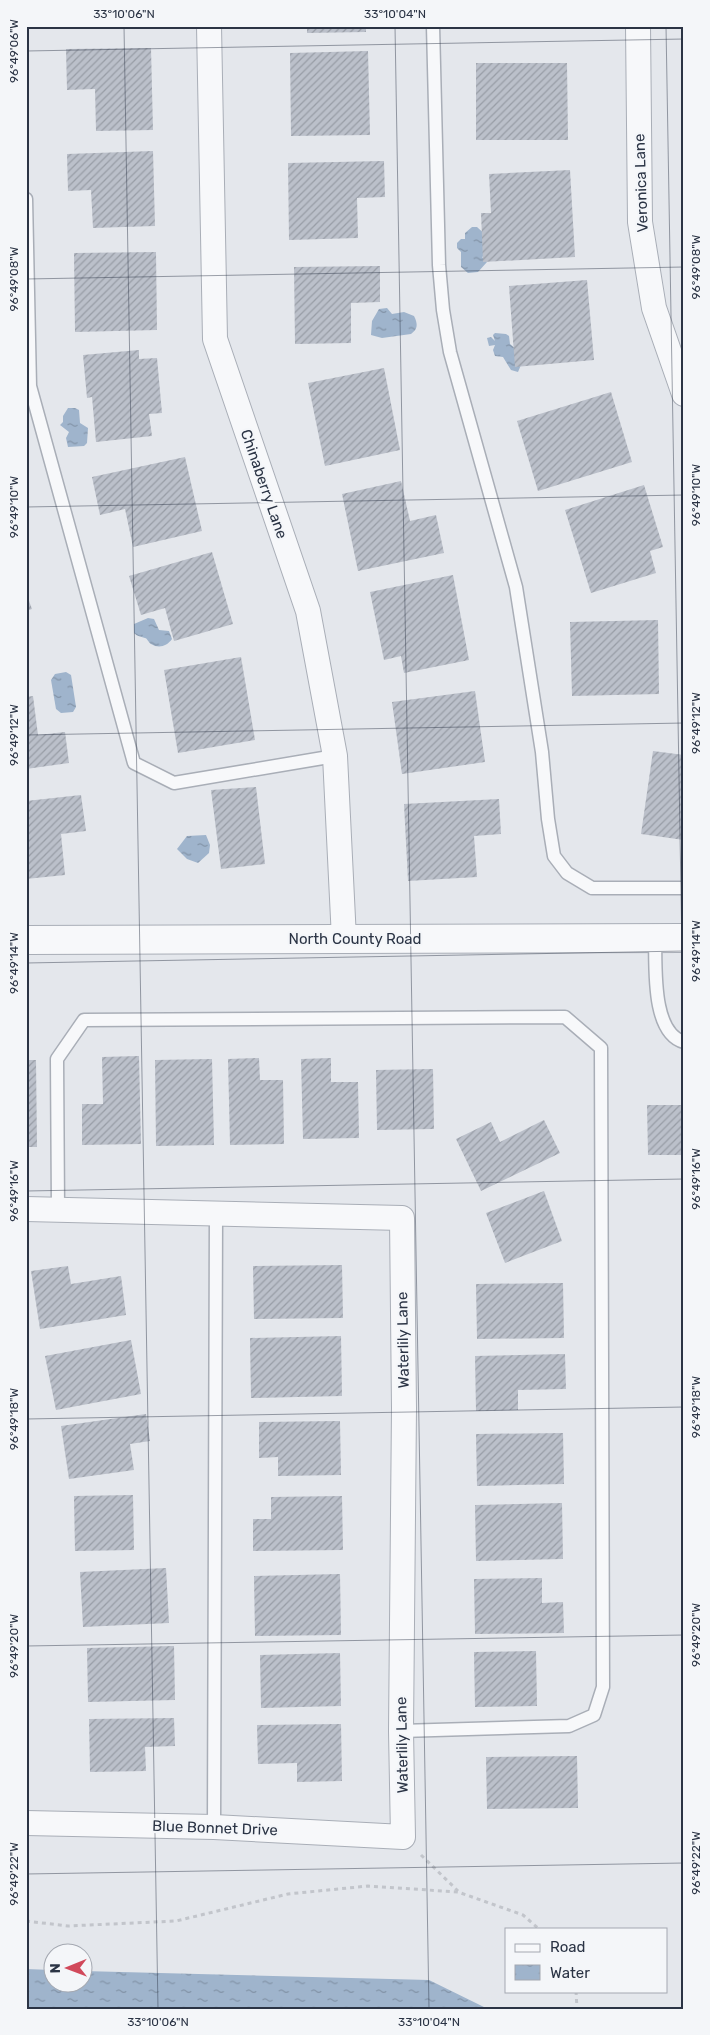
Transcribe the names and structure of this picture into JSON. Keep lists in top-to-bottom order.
{
  "streets": {
    "street": [
      "Veronica Lane",
      "Chinaberry Lane",
      "North County Road",
      "Waterlily Lane",
      "Blue Bonnet Drive"
    ]
  },
  "crossings": [
    ["Chinaberry Lane", "North County Road"],
    ["Waterlily Lane", "Blue Bonnet Drive"]
  ],
  "legend": ["Road", "Water"],
  "north": "left",
  "coordinates": [
    "33°10'06\"N",
    "33°10'04\"N",
    "96°49'06\"W",
    "96°49'08\"W",
    "96°49'10\"W",
    "96°49'12\"W",
    "96°49'14\"W",
    "96°49'16\"W",
    "96°49'18\"W",
    "96°49'20\"W",
    "96°49'22\"W"
  ]
}
